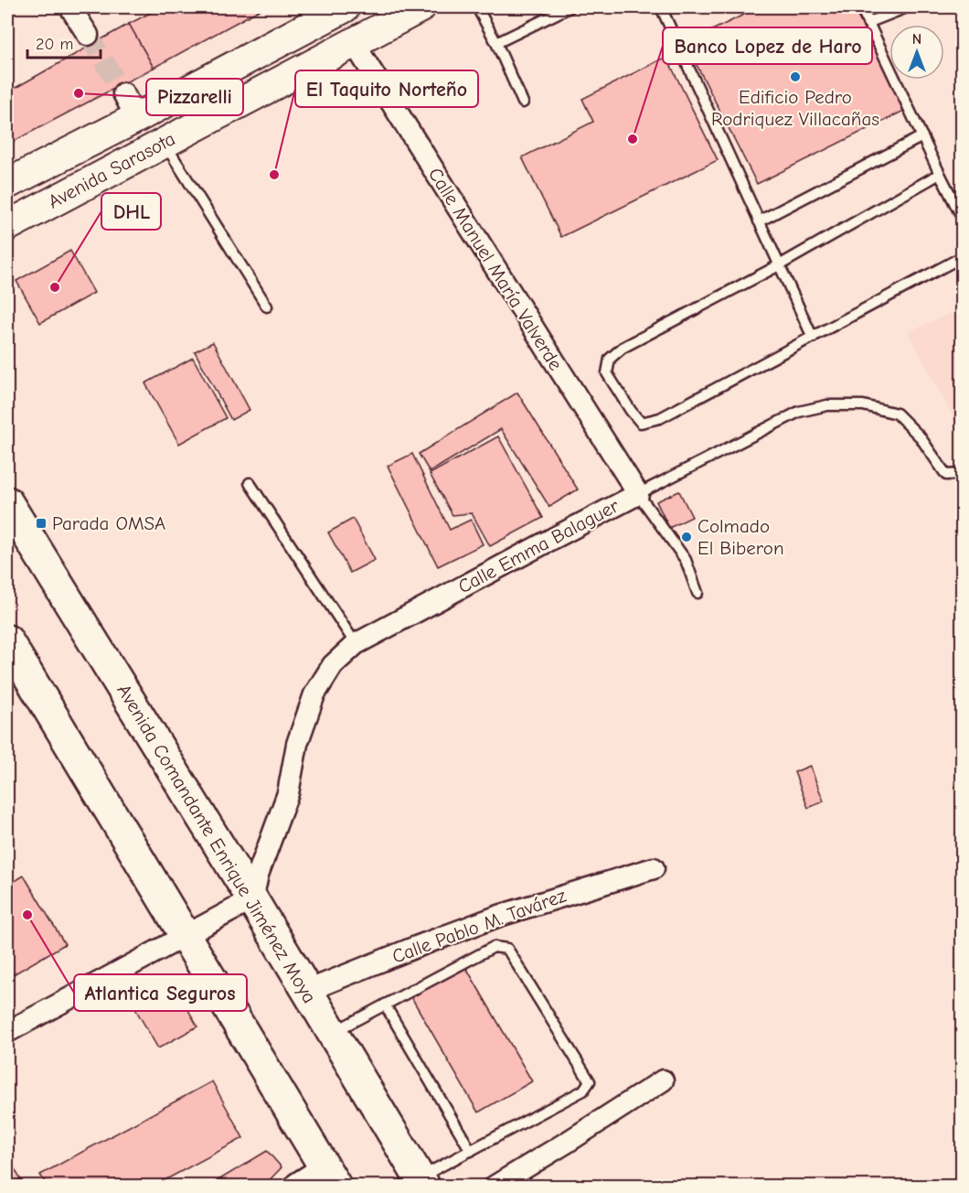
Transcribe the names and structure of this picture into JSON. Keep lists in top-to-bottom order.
{
  "streets": {
    "main road": ["Avenida Sarasota", "Avenida Comandante Enrique Jiménez Moya"],
    "street": ["Calle Manuel María Valverde", "Calle Emma Balaguer", "Calle Pablo M. Tavárez"]
  },
  "crossings": [
    ["Avenida Sarasota", "Calle Manuel María Valverde"],
    ["Calle Manuel María Valverde", "Calle Emma Balaguer"],
    ["Calle Emma Balaguer", "Avenida Comandante Enrique Jiménez Moya"],
    ["Avenida Comandante Enrique Jiménez Moya", "Calle Pablo M. Tavárez"]
  ],
  "places": {
    "other": [
      "Edificio Pedro Rodriquez Villacañas",
      "Pizzarelli",
      "Banco Lopez de Haro",
      "El Taquito Norteño",
      "DHL",
      "Colmado El Biberon",
      "Atlantica Seguros"
    ],
    "transit": ["Parada OMSA"]
  },
  "scale_bar": "20 m",
  "north": "top"
}
